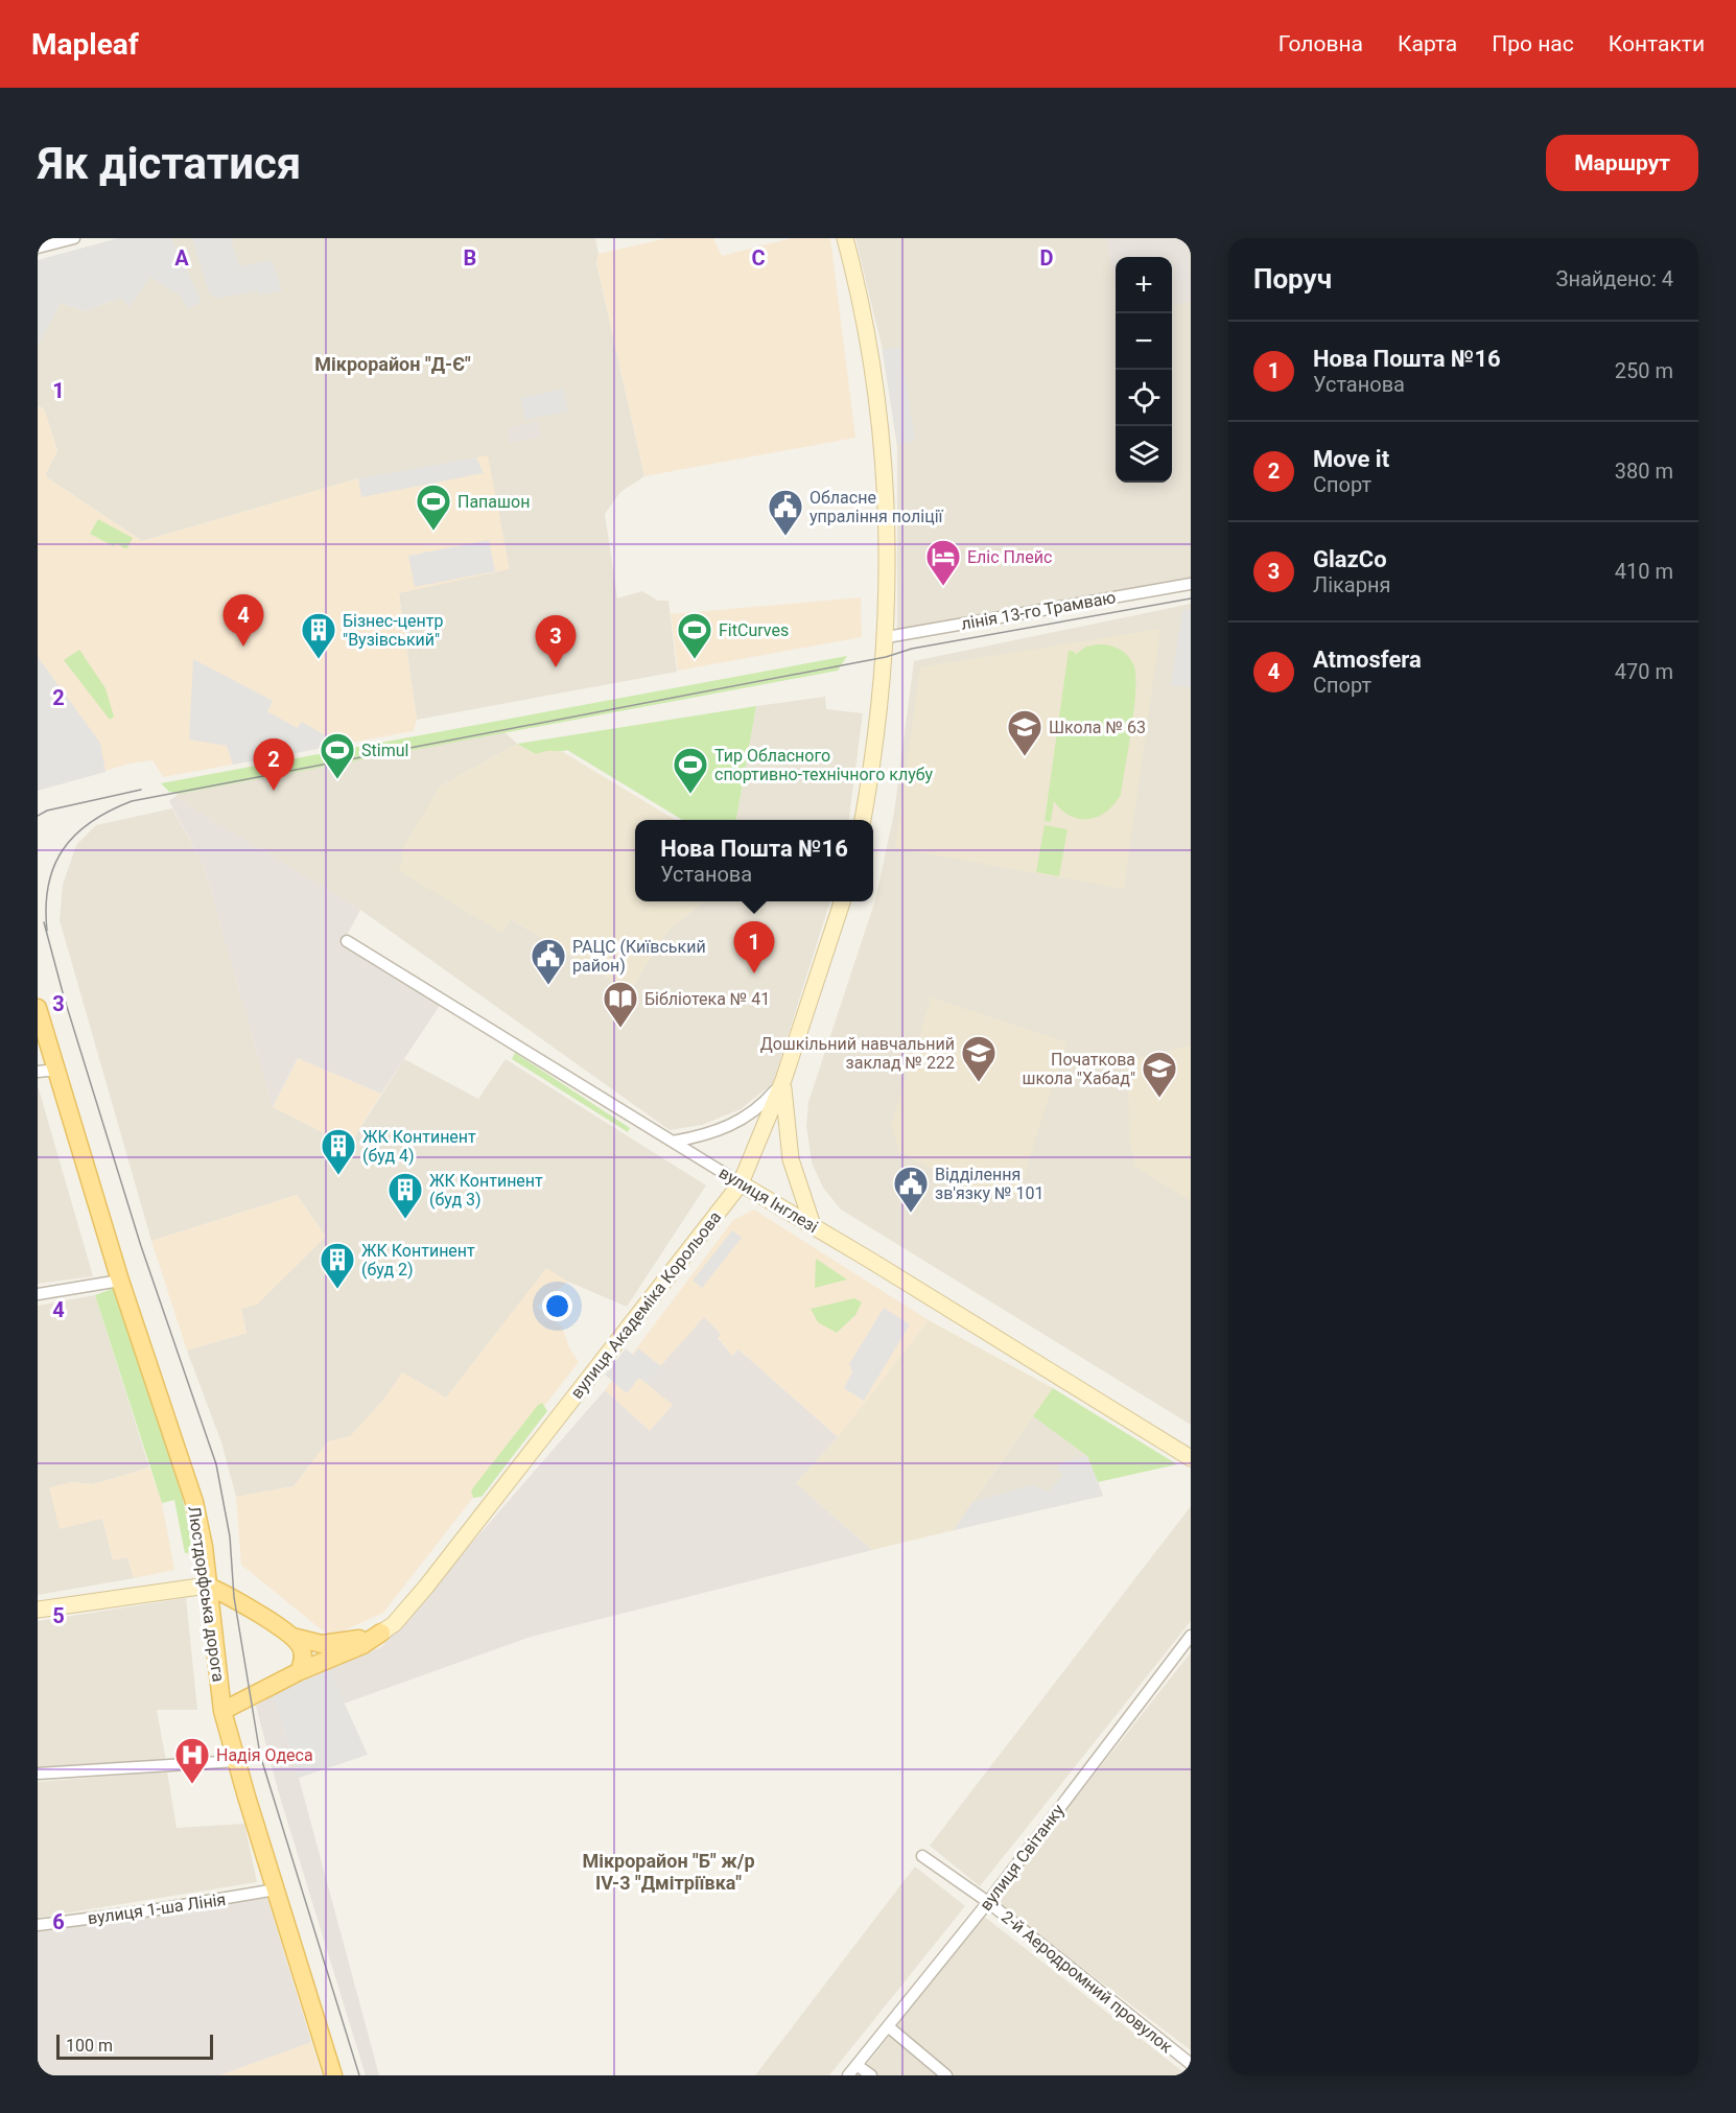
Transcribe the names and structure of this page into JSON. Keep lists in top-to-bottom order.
{
  "streets": {
    "main road": ["вулиця Інглезі", "вулиця Академіка Корольова", "Люстдорфська дорога"],
    "street": [
      "лінія 13-го Трамваю",
      "вулиця Світанку",
      "вулиця 1-ша Лінія",
      "2-й Аеродромний провулок"
    ]
  },
  "crossings": [
    ["вулиця Інглезі", "вулиця Академіка Корольова"],
    ["Люстдорфська дорога", "вулиця 1-ша Лінія"],
    ["вулиця Світанку", "2-й Аеродромний провулок"]
  ],
  "districts": ["Мікрорайон \"Д-Є\"", "Мікрорайон \"Б\" ж/р IV-3 \"Дмітріївка\""],
  "places": {
    "sports": [
      "Папашон",
      "FitCurves",
      "Stimul",
      "Тир Обласного спортивно-технічного клубу"
    ],
    "public building": ["Обласне упраління поліції", "РАЦС (Київський район)", "Відділення зв'язку № 101"],
    "hotel": ["Еліс Плейс"],
    "building": [
      "Бізнес-центр \"Вузівський\"",
      "ЖК Континент (буд 4)",
      "ЖК Континент (буд 3)",
      "ЖК Континент (буд 2)"
    ],
    "school or university": ["Школа № 63", "Дошкільний навчальний заклад № 222", "Початкова школа \"Хабад\""],
    "library": ["Бібліотека № 41"],
    "hospital": ["Надія Одеса"]
  },
  "scale_bar": "100 m",
  "page": {
    "header": "Mapleaf",
    "nav": [
      "Головна",
      "Карта",
      "Про нас",
      "Контакти"
    ],
    "buttons": "Маршрут",
    "title": "Як дістатися",
    "heading": ["Поруч", "Знайдено: 4"],
    "map_buttons": ["+", "−"],
    "list": [
      {
        "mark": "1",
        "name": "Нова Пошта №16",
        "note": "Установа",
        "value": "250 m"
      },
      {
        "mark": "2",
        "name": "Move it",
        "note": "Спорт",
        "value": "380 m"
      },
      {
        "mark": "3",
        "name": "GlazCo",
        "note": "Лікарня",
        "value": "410 m"
      },
      {
        "mark": "4",
        "name": "Atmosfera",
        "note": "Спорт",
        "value": "470 m"
      }
    ],
    "pins": [
      "4",
      "3",
      "2",
      "1"
    ],
    "popup": ["Нова Пошта №16", "Установа"],
    "scale": "100 m"
  },
  "grid": {
    "columns": [
      "A",
      "B",
      "C",
      "D"
    ],
    "rows": [
      "1",
      "2",
      "3",
      "4",
      "5",
      "6"
    ]
  }
}
